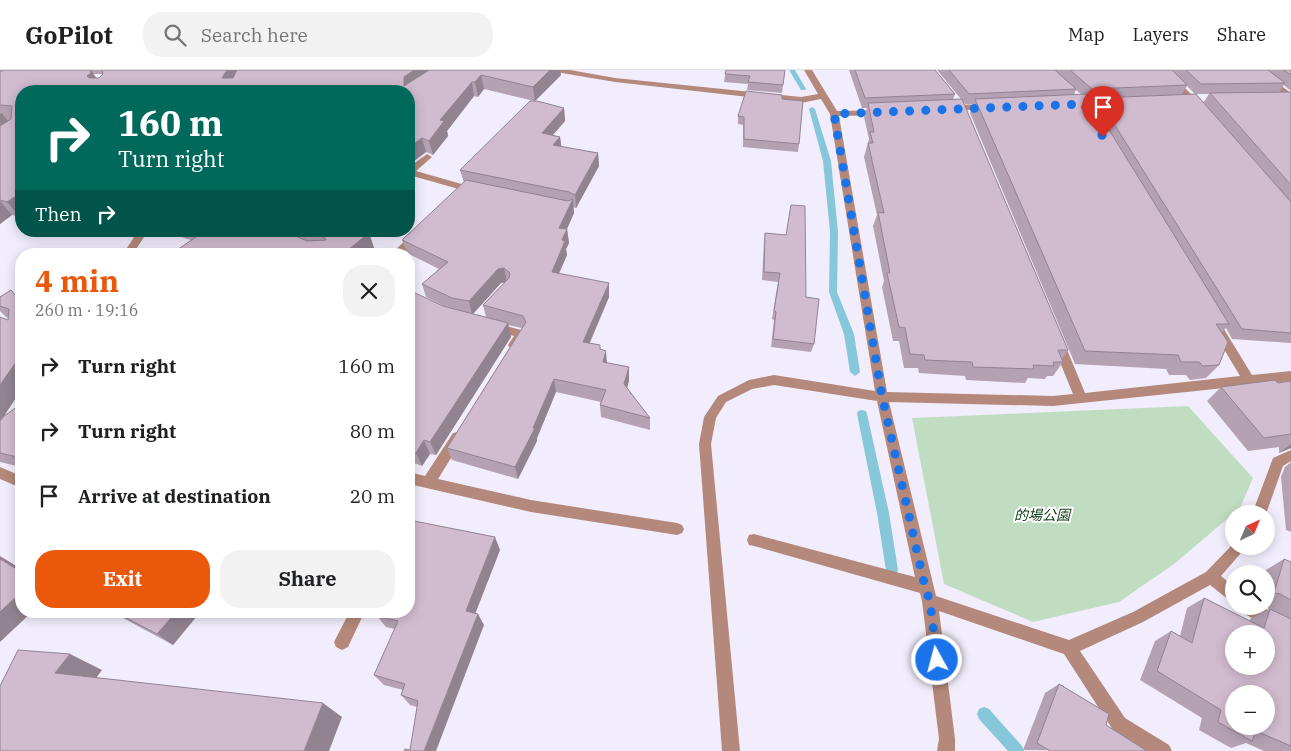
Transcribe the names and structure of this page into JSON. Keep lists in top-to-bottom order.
{
  "parks": ["的場公園"],
  "north": "top right",
  "page": {
    "header": "GoPilot",
    "search": "Search here",
    "nav": ["Map", "Layers", "Share"],
    "turn": ["160 m", "Turn right"],
    "then": "Then",
    "heading": ["4 min", "260 m · 19:16"],
    "list": [
      {
        "name": "Turn right",
        "value": "160 m"
      },
      {
        "name": "Turn right",
        "value": "80 m"
      },
      {
        "name": "Arrive at destination",
        "value": "20 m"
      }
    ],
    "map_buttons": ["+", "−"],
    "buttons": ["Exit", "Share"]
  }
}
